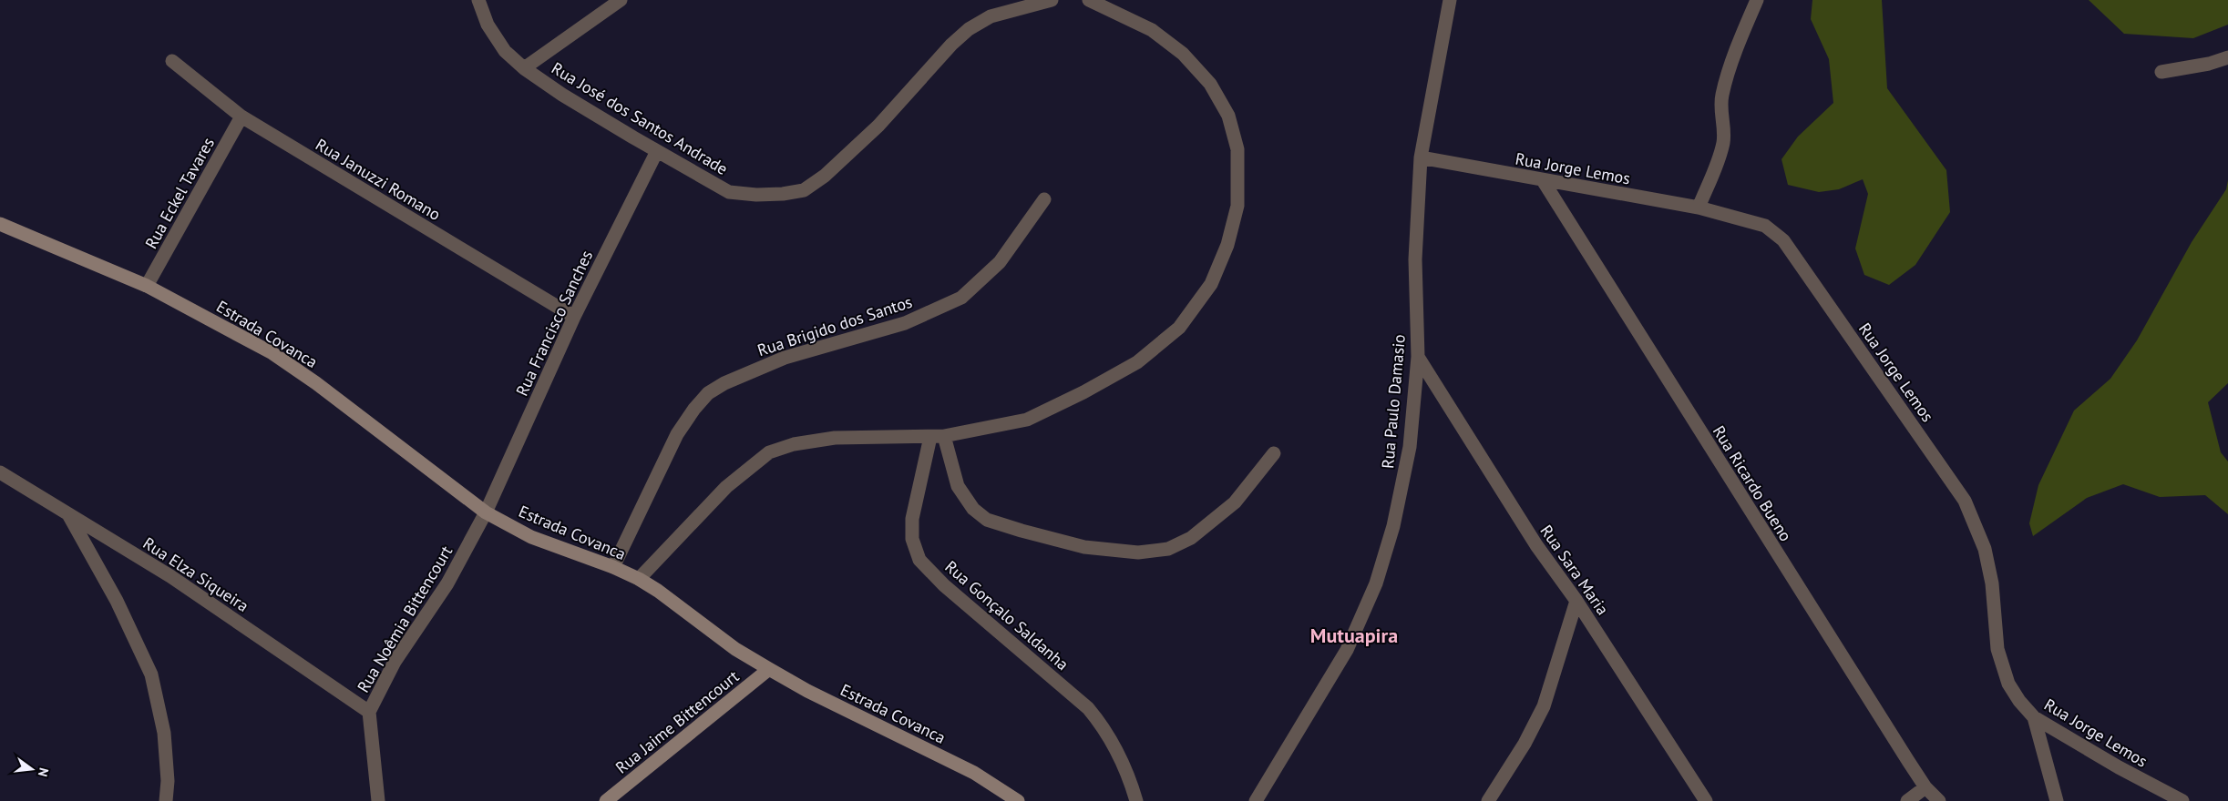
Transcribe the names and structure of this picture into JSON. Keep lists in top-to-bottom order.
{
  "streets": {
    "street": [
      "Rua José dos Santos Andrade",
      "Rua Jorge Lemos",
      "Rua Januzzi Romano",
      "Rua Eckel Tavares",
      "Rua Francisco Sanches",
      "Rua Brigido dos Santos",
      "Estrada Covanca",
      "Rua Paulo Damasio",
      "Rua Ricardo Bueno",
      "Rua Sara Maria",
      "Rua Elza Siqueira",
      "Rua Gonçalo Saldanha",
      "Rua Noêmia Bittencourt",
      "Rua Jaime Bittencourt"
    ]
  },
  "crossings": [
    ["Rua José dos Santos Andrade", "Rua Francisco Sanches"],
    ["Rua Jorge Lemos", "Rua Paulo Damasio"],
    ["Rua Jorge Lemos", "Rua Ricardo Bueno"],
    ["Rua Januzzi Romano", "Rua Eckel Tavares"],
    ["Rua Januzzi Romano", "Rua Francisco Sanches"],
    ["Rua Eckel Tavares", "Estrada Covanca"],
    ["Rua Francisco Sanches", "Estrada Covanca"],
    ["Rua Francisco Sanches", "Rua Noêmia Bittencourt"],
    ["Rua Brigido dos Santos", "Estrada Covanca"],
    ["Estrada Covanca", "Rua Noêmia Bittencourt"],
    ["Estrada Covanca", "Rua Jaime Bittencourt"],
    ["Rua Paulo Damasio", "Rua Sara Maria"],
    ["Rua Elza Siqueira", "Rua Noêmia Bittencourt"]
  ],
  "districts": ["Mutuapira"],
  "north": "right"
}
